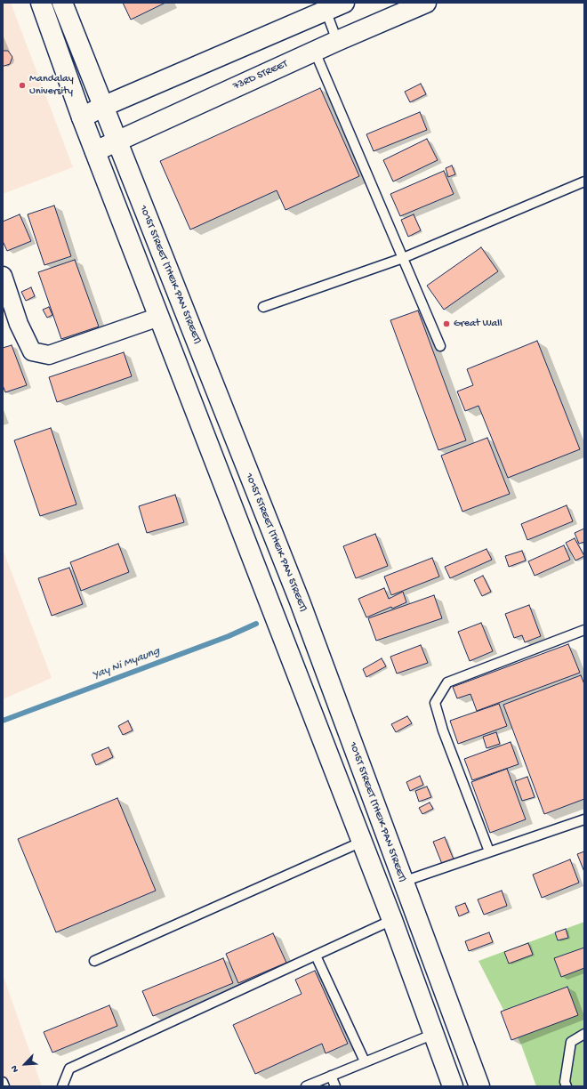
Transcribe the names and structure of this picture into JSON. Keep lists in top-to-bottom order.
{
  "streets": {
    "main road": ["73RD STREET", "101ST STREET (THEIK PAN STREET)"]
  },
  "crossings": [
    ["73RD STREET", "101ST STREET (THEIK PAN STREET)"]
  ],
  "water": ["Yay Ni Myaung"],
  "places": ["Mandalay University", "Great Wall"],
  "north": "bottom left"
}
